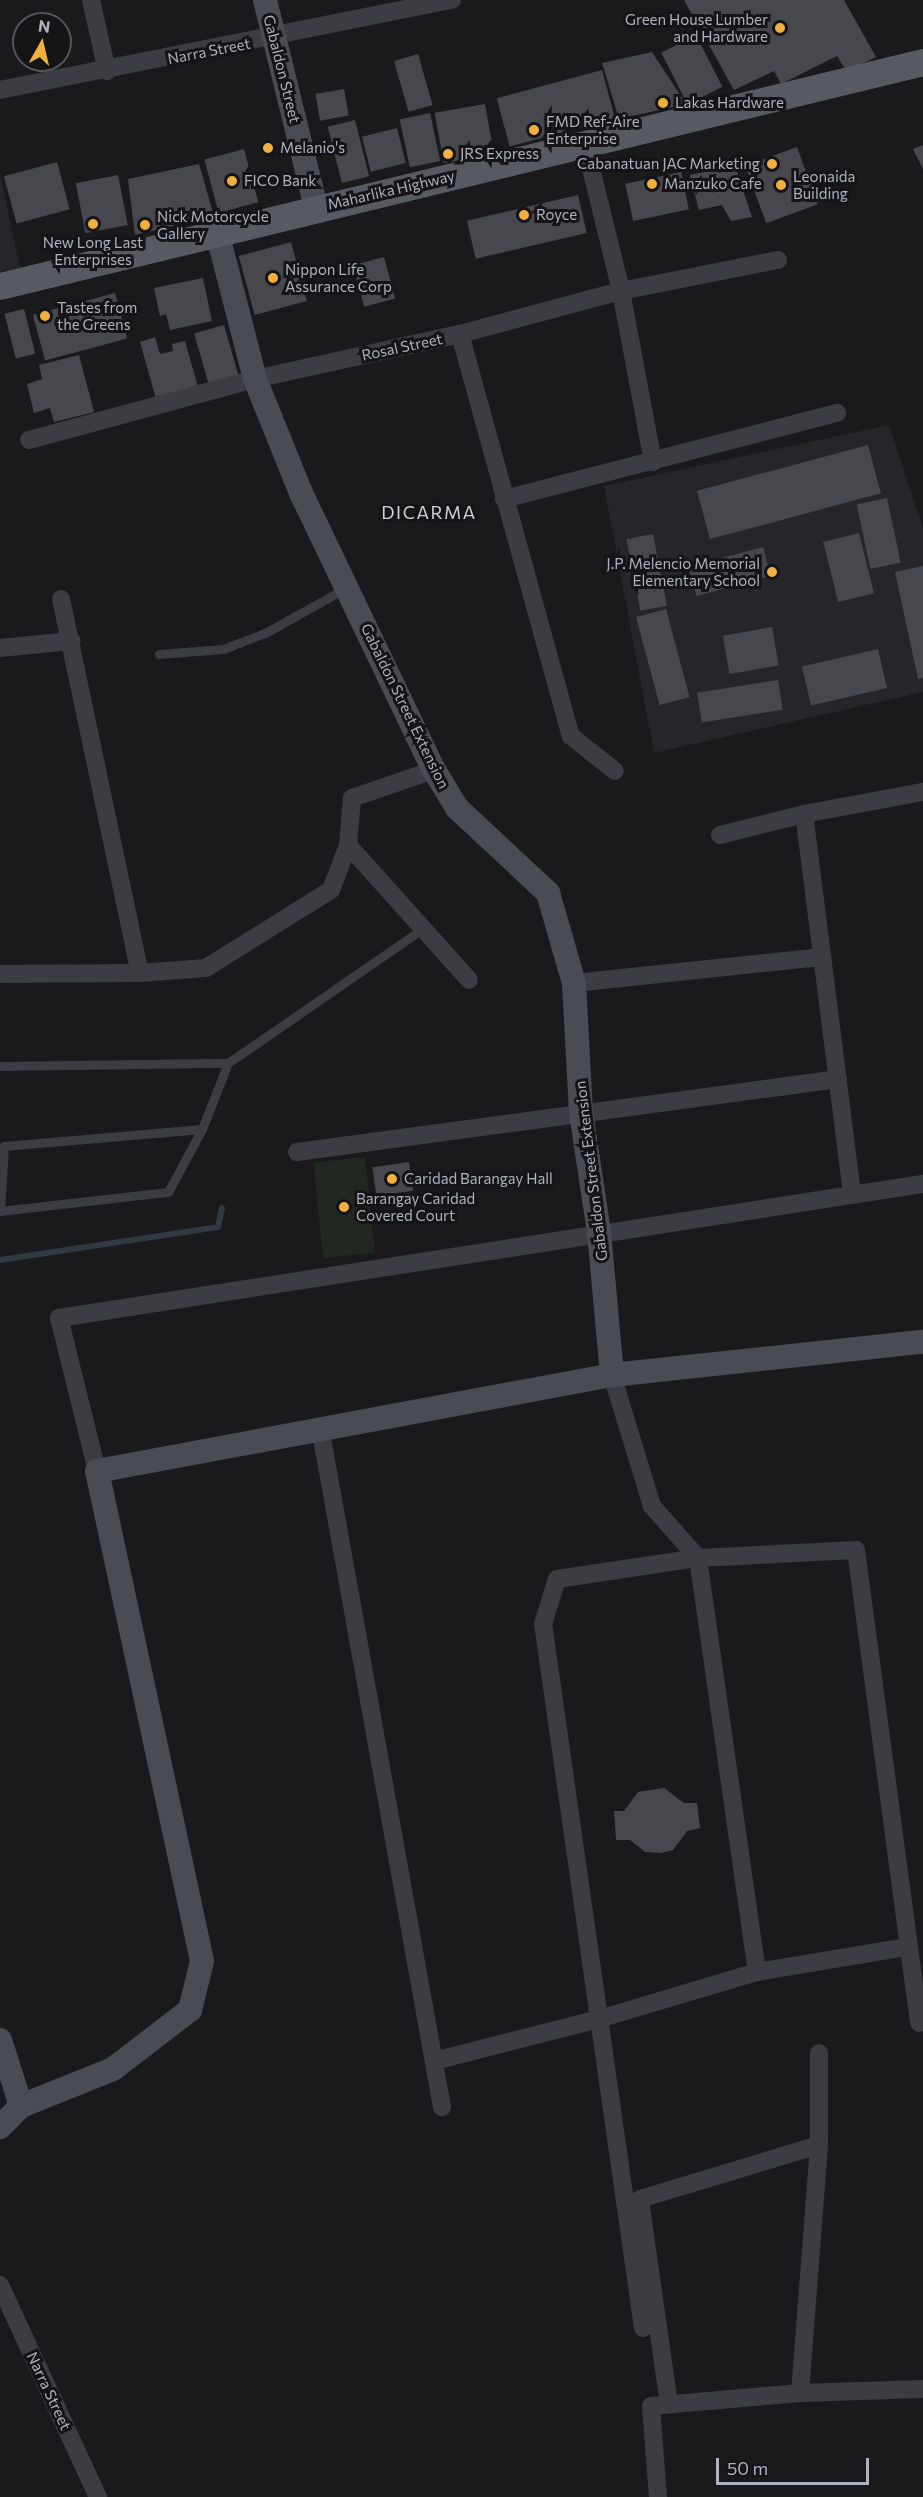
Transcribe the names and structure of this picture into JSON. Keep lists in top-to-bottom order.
{
  "streets": {
    "main road": ["Maharlika Highway"],
    "street": [
      "Narra Street",
      "Gabaldon Street",
      "Rosal Street",
      "Gabaldon Street Extension"
    ]
  },
  "crossings": [
    ["Narra Street", "Gabaldon Street"],
    ["Gabaldon Street", "Maharlika Highway"],
    ["Maharlika Highway", "Gabaldon Street Extension"],
    ["Rosal Street", "Gabaldon Street Extension"]
  ],
  "districts": ["DICARMA"],
  "places": [
    "Green House Lumber and Hardware",
    "Lakas Hardware",
    "FMD Ref-Aire Enterprise",
    "Melanio's",
    "JRS Express",
    "Cabanatuan JAC Marketing",
    "FICO Bank",
    "Manzuko Cafe",
    "Leonaida Building",
    "Royce",
    "New Long Last Enterprises",
    "Nick Motorcycle Gallery",
    "Nippon Life Assurance Corp",
    "Tastes from the Greens",
    "J.P. Melencio Memorial Elementary School",
    "Caridad Barangay Hall",
    "Barangay Caridad Covered Court"
  ],
  "scale_bar": "50 m",
  "north": "top"
}
